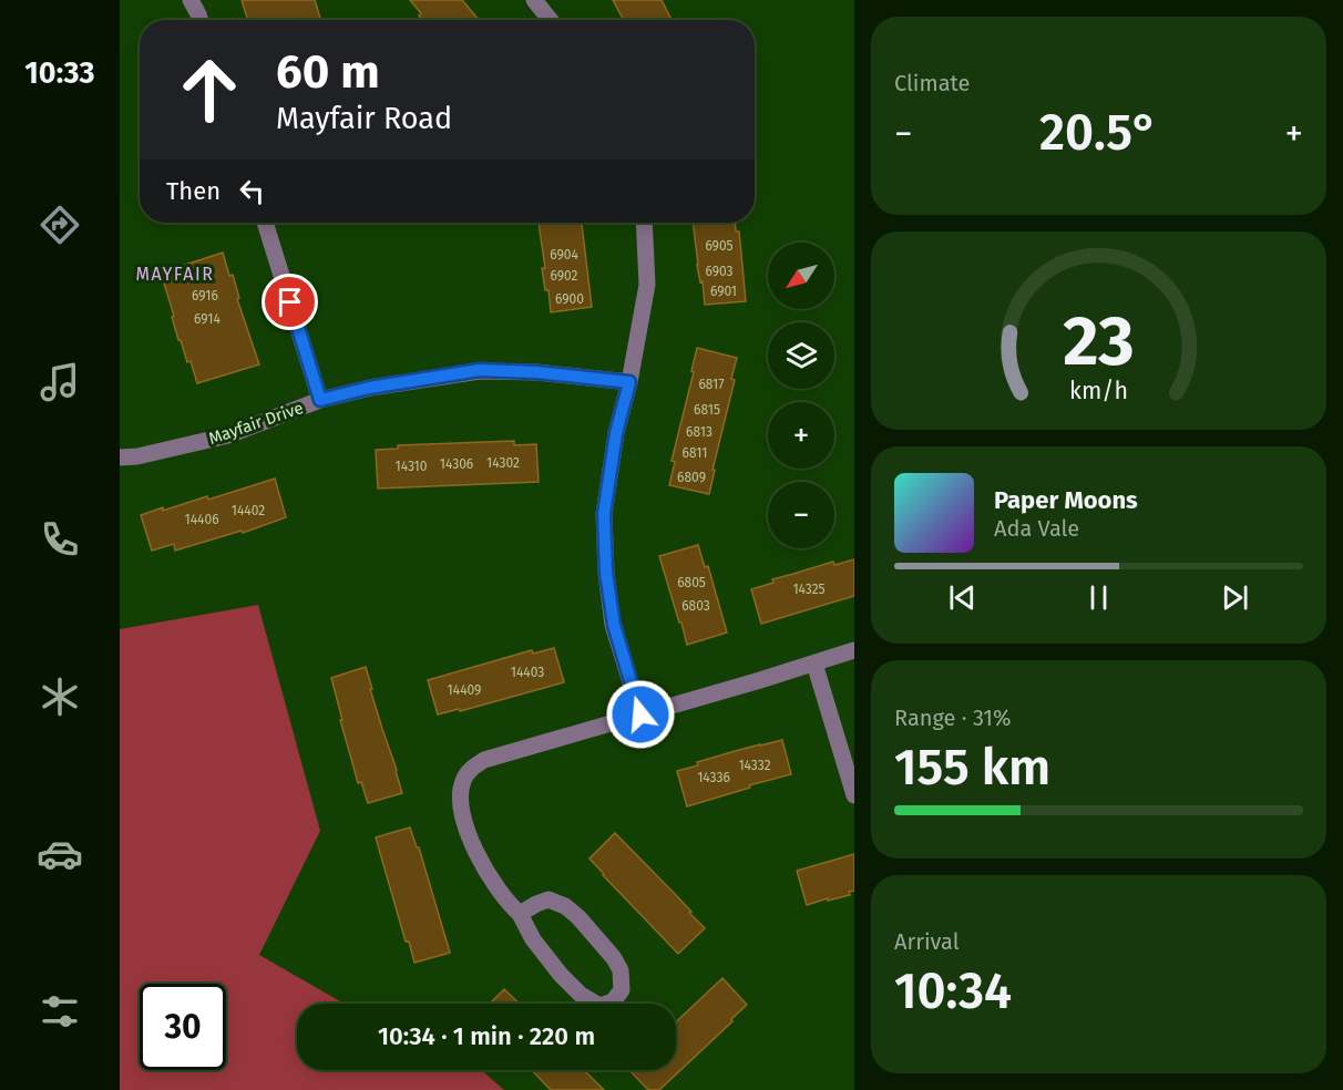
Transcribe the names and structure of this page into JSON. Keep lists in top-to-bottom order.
{
  "streets": {
    "street": ["Mayfair Drive"]
  },
  "districts": ["MAYFAIR"],
  "house_numbers": [
    "6905",
    "6904",
    "6903",
    "6902",
    "6901",
    "6916",
    "6900",
    "6914",
    "6817",
    "6815",
    "6813",
    "6811",
    "14302",
    "14306",
    "14310",
    "6809",
    "14402",
    "14406",
    "6805",
    "14325",
    "6803",
    "14403",
    "14409",
    "14332",
    "14336"
  ],
  "north": "bottom left",
  "page": {
    "tabs": "10:33",
    "tile": [
      "Climate",
      ["Range · 31%", "155 km"],
      ["Arrival", "10:34"]
    ],
    "turn": ["60 m", "Mayfair Road"],
    "heat": ["−", "20.5°", "+"],
    "then": "Then",
    "map_buttons": ["+", "−"],
    "song": ["Paper Moons", "Ada Vale"],
    "limit": "30",
    "trip": "10:34 · 1 min · 220 m",
    "gauge": ["23", "km/h"]
  }
}
